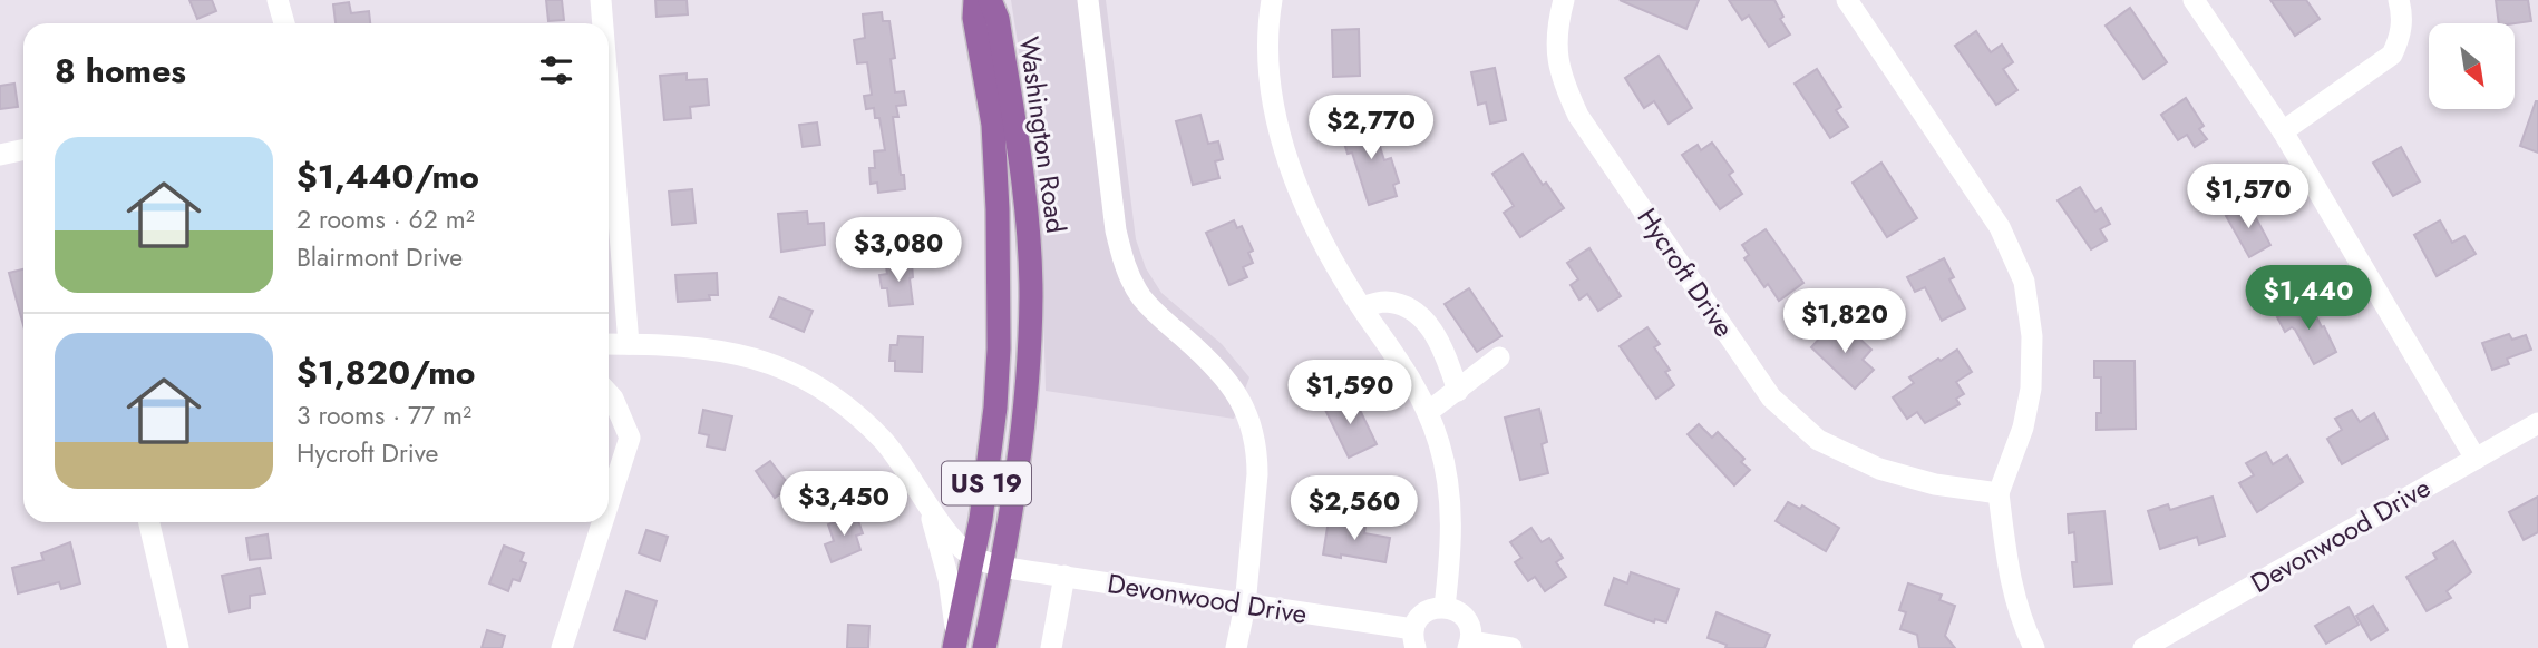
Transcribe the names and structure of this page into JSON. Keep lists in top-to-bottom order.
{
  "streets": {
    "main road": ["Washington Road", "US 19"],
    "street": ["Hycroft Drive", "Devonwood Drive"]
  },
  "crossings": [
    ["Washington Road", "Devonwood Drive"]
  ],
  "north": "bottom right",
  "page": {
    "heading": "8 homes",
    "price": [
      "$2,770",
      "$1,570",
      "$3,080",
      "$1,440",
      "$1,820",
      "$1,590",
      "$3,450",
      "$2,560"
    ],
    "list": [
      {
        "name": "$1,440/mo",
        "note": "2 rooms · 62 m² · Blairmont Drive"
      },
      {
        "name": "$1,820/mo",
        "note": "3 rooms · 77 m² · Hycroft Drive"
      }
    ]
  }
}
